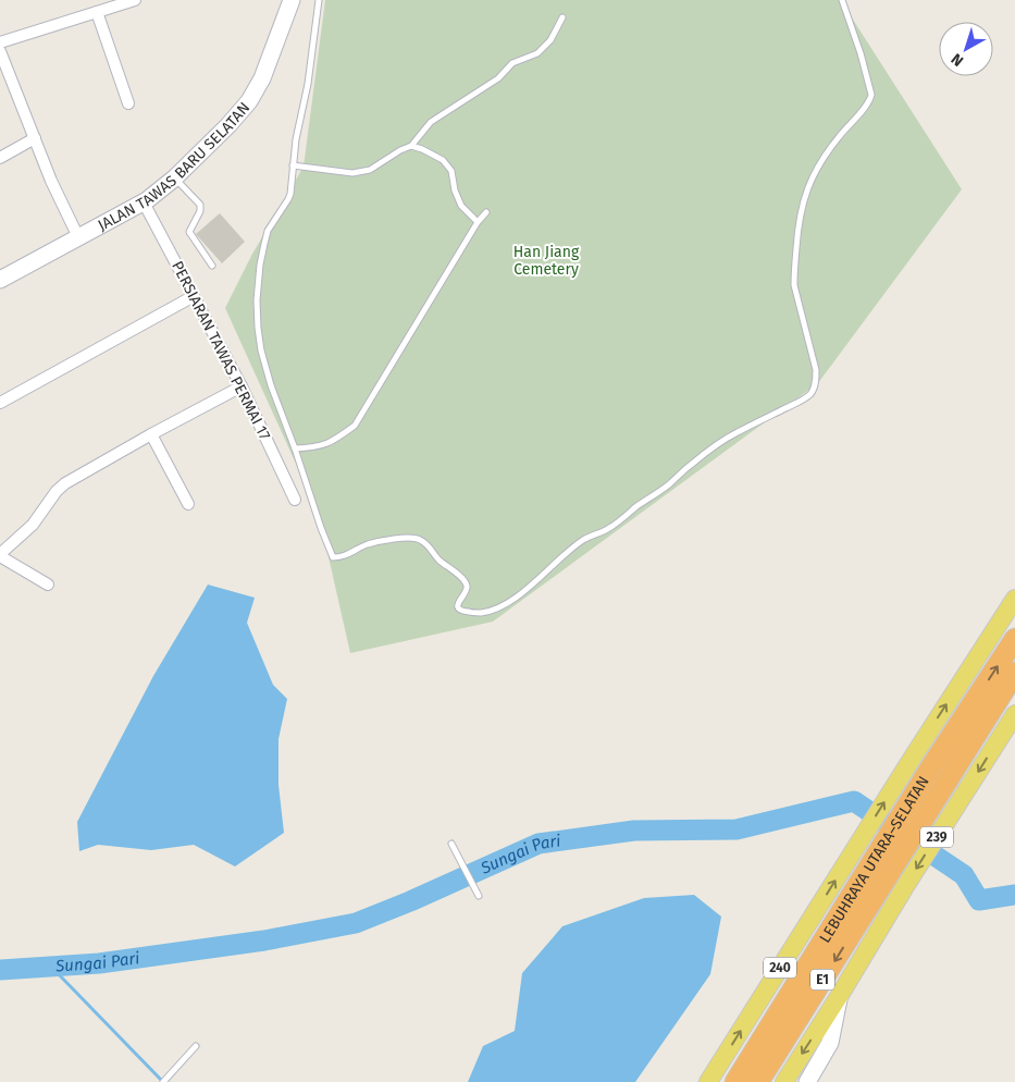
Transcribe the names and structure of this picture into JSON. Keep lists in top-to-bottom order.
{
  "streets": {
    "highway": ["LEBUHRAYA UTARA–SELATAN", "E1"],
    "main road": ["239", "240"],
    "street": ["JALAN TAWAS BARU SELATAN", "PERSIARAN TAWAS PERMAI 17"]
  },
  "crossings": [
    ["JALAN TAWAS BARU SELATAN", "PERSIARAN TAWAS PERMAI 17"]
  ],
  "water": ["Sungai Pari"],
  "parks": ["Han Jiang Cemetery"],
  "north": "bottom left"
}
